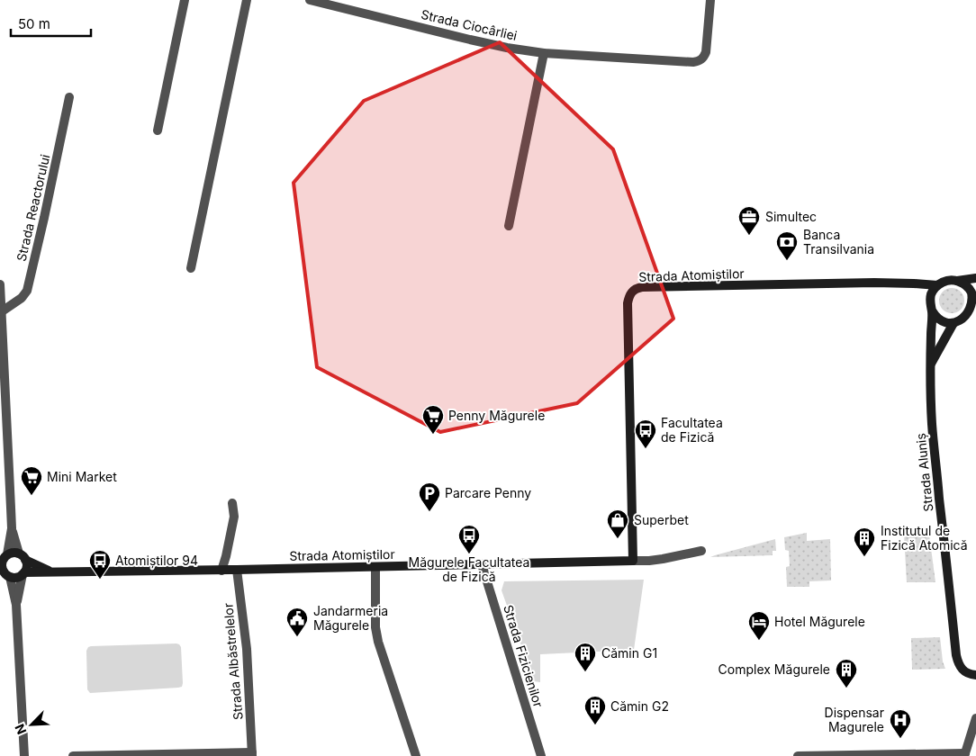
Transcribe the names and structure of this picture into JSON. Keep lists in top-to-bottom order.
{
  "streets": {
    "main road": ["Strada Atomiștilor", "Strada Aluniș"],
    "street": [
      "Strada Ciocârliei",
      "Strada Reactorului",
      "Strada Fizicienilor",
      "Strada Albăstrelelor"
    ]
  },
  "crossings": [
    ["Strada Atomiștilor", "Strada Aluniș"],
    ["Strada Atomiștilor", "Strada Fizicienilor"],
    ["Strada Atomiștilor", "Strada Albăstrelelor"]
  ],
  "places": {
    "office": ["Simultec"],
    "bank": ["Banca Transilvania"],
    "supermarket": ["Penny Măgurele", "Mini Market"],
    "bus stop": ["Facultatea de Fizică", "Măgurele Facultatea de Fizică", "Atomiștilor 94"],
    "parking": ["Parcare Penny"],
    "shop": ["Superbet"],
    "building": [
      "Institutul de Fizică Atomică",
      "Cămin G1",
      "Complex Măgurele",
      "Cămin G2"
    ],
    "public building": ["Jandarmeria Măgurele"],
    "hotel": ["Hotel Măgurele"],
    "hospital": ["Dispensar Magurele"]
  },
  "scale_bar": "50 m",
  "north": "bottom left"
}
